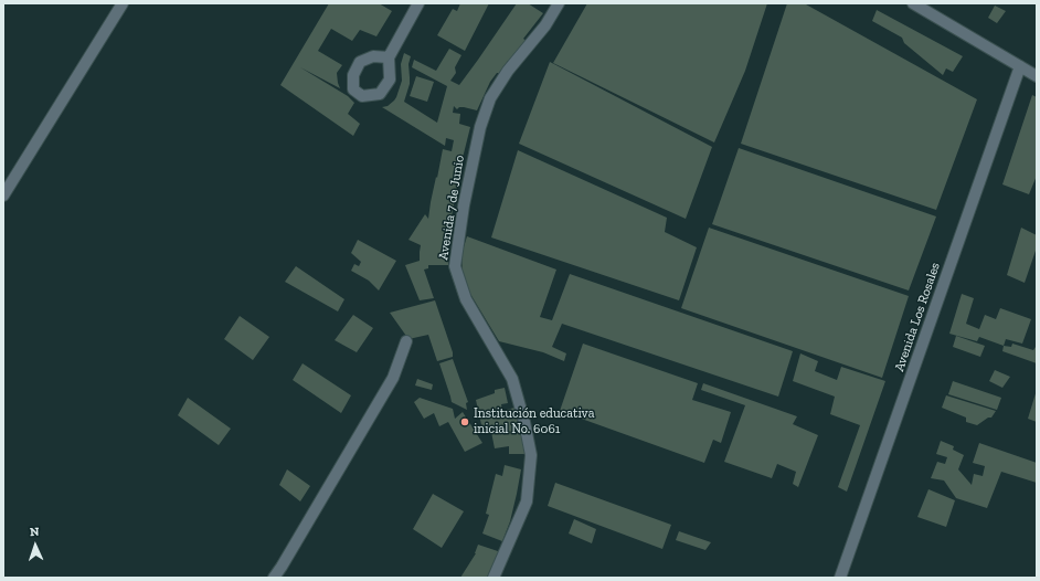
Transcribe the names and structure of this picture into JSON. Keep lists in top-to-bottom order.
{
  "streets": {
    "street": ["Avenida 7 de Junio", "Avenida Los Rosales"]
  },
  "places": ["Institución educativa inicial No. 6061"],
  "north": "top"
}
